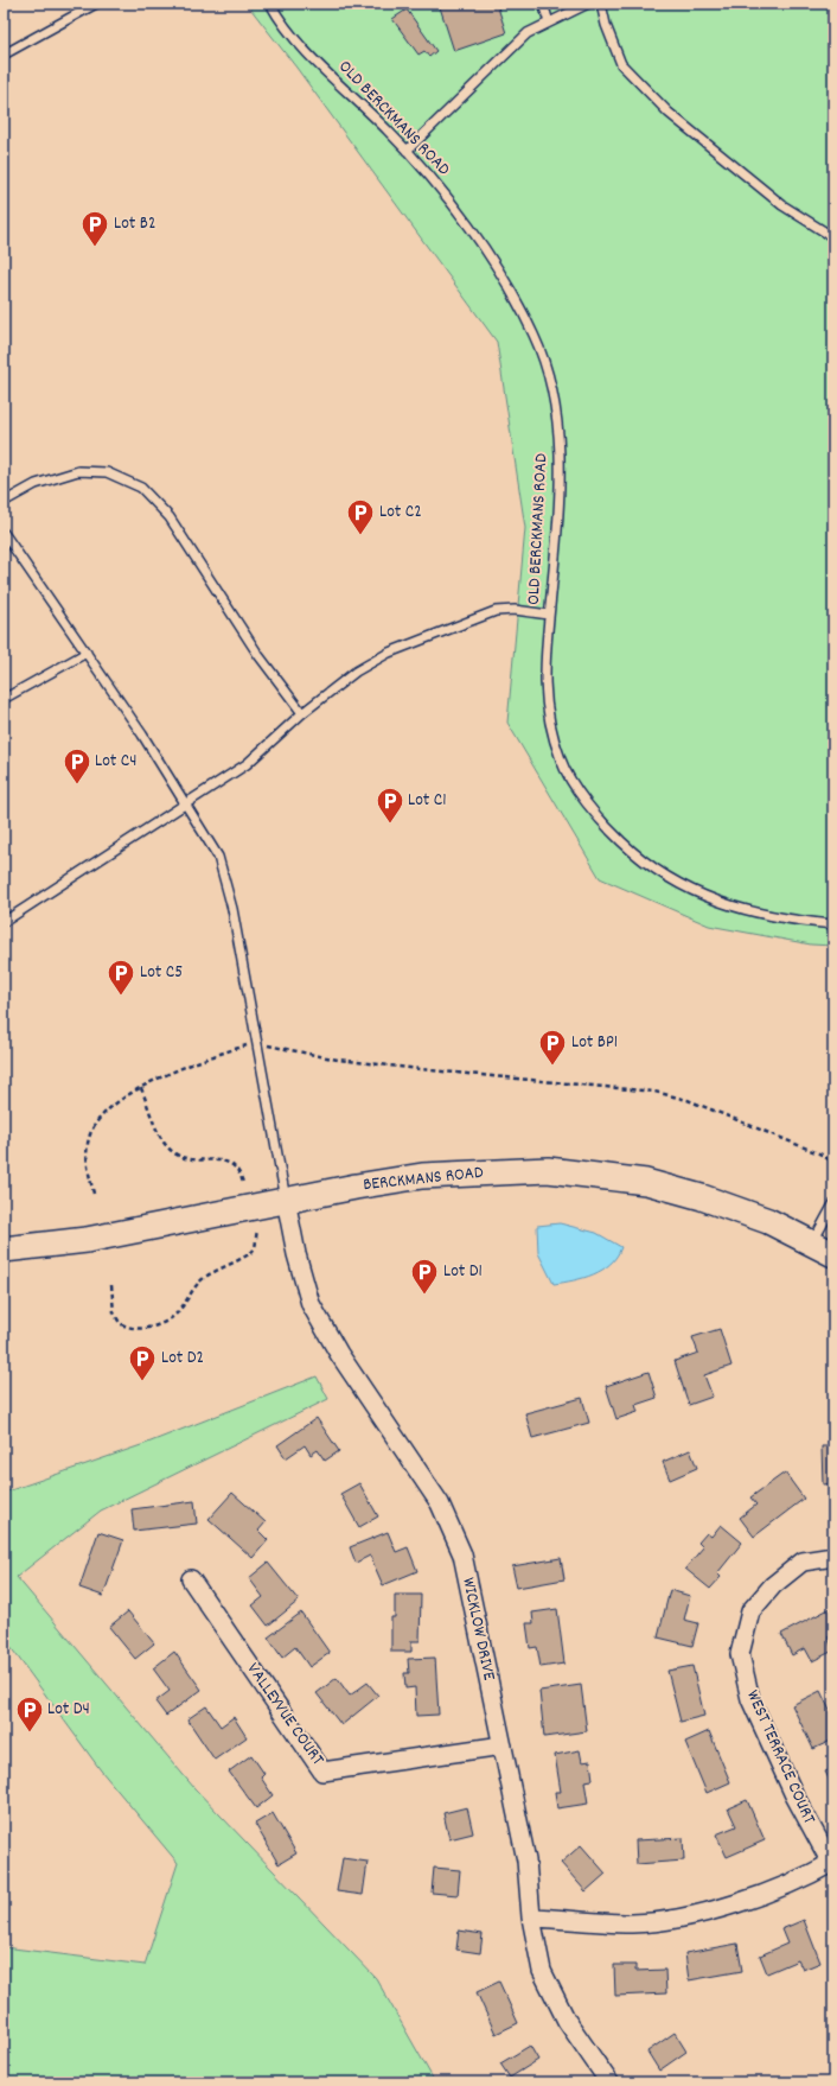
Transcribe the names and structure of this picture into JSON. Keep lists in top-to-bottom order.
{
  "streets": {
    "main road": ["BERCKMANS ROAD"],
    "street": ["WICKLOW DRIVE", "VALLEYVUE COURT", "WEST TERRACE COURT"],
    "lane": ["OLD BERCKMANS ROAD"]
  },
  "crossings": [
    ["BERCKMANS ROAD", "WICKLOW DRIVE"],
    ["WICKLOW DRIVE", "VALLEYVUE COURT"]
  ],
  "places": {
    "parking": [
      "Lot B2",
      "Lot C2",
      "Lot C4",
      "Lot C1",
      "Lot C5",
      "Lot BP1",
      "Lot D1",
      "Lot D2",
      "Lot D4"
    ]
  }
}
